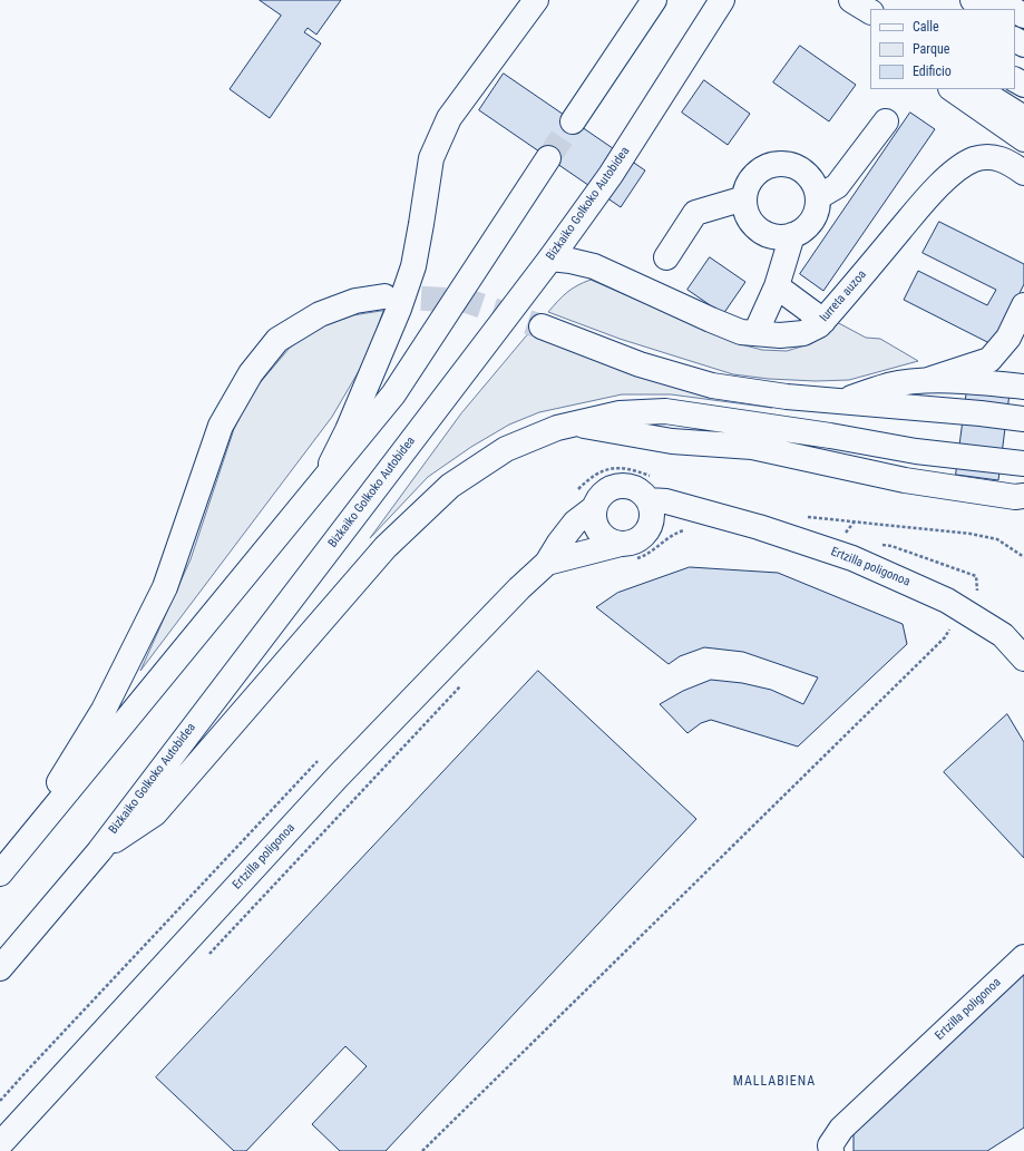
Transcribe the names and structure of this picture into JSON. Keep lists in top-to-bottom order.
{
  "streets": {
    "main road": ["Bizkaiko Golkoko Autobidea", "Iurreta auzoa", "Ertzilla poligonoa"]
  },
  "crossings": [
    ["Bizkaiko Golkoko Autobidea", "Iurreta auzoa"]
  ],
  "districts": ["MALLABIENA"],
  "legend": ["Calle", "Parque", "Edificio"]
}
